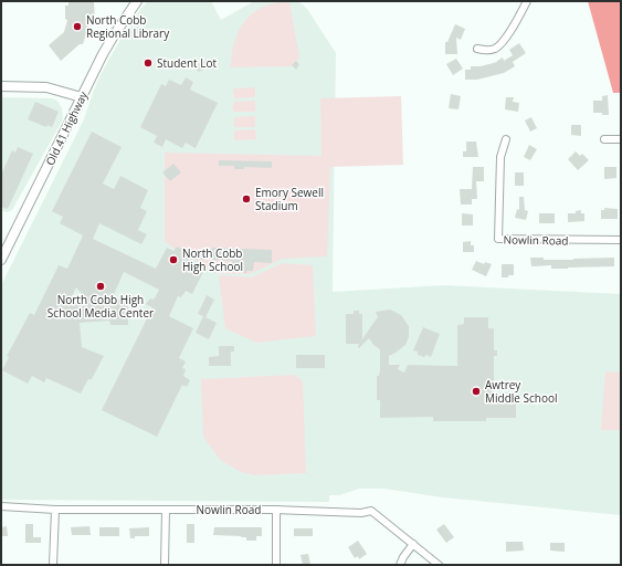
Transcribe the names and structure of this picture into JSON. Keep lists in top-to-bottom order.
{
  "streets": {
    "main road": ["Old 41 Highway"],
    "street": ["Nowlin Road"]
  },
  "places": [
    "North Cobb Regional Library",
    "Student Lot",
    "Emory Sewell Stadium",
    "North Cobb High School",
    "North Cobb High School Media Center",
    "Awtrey Middle School"
  ]
}
